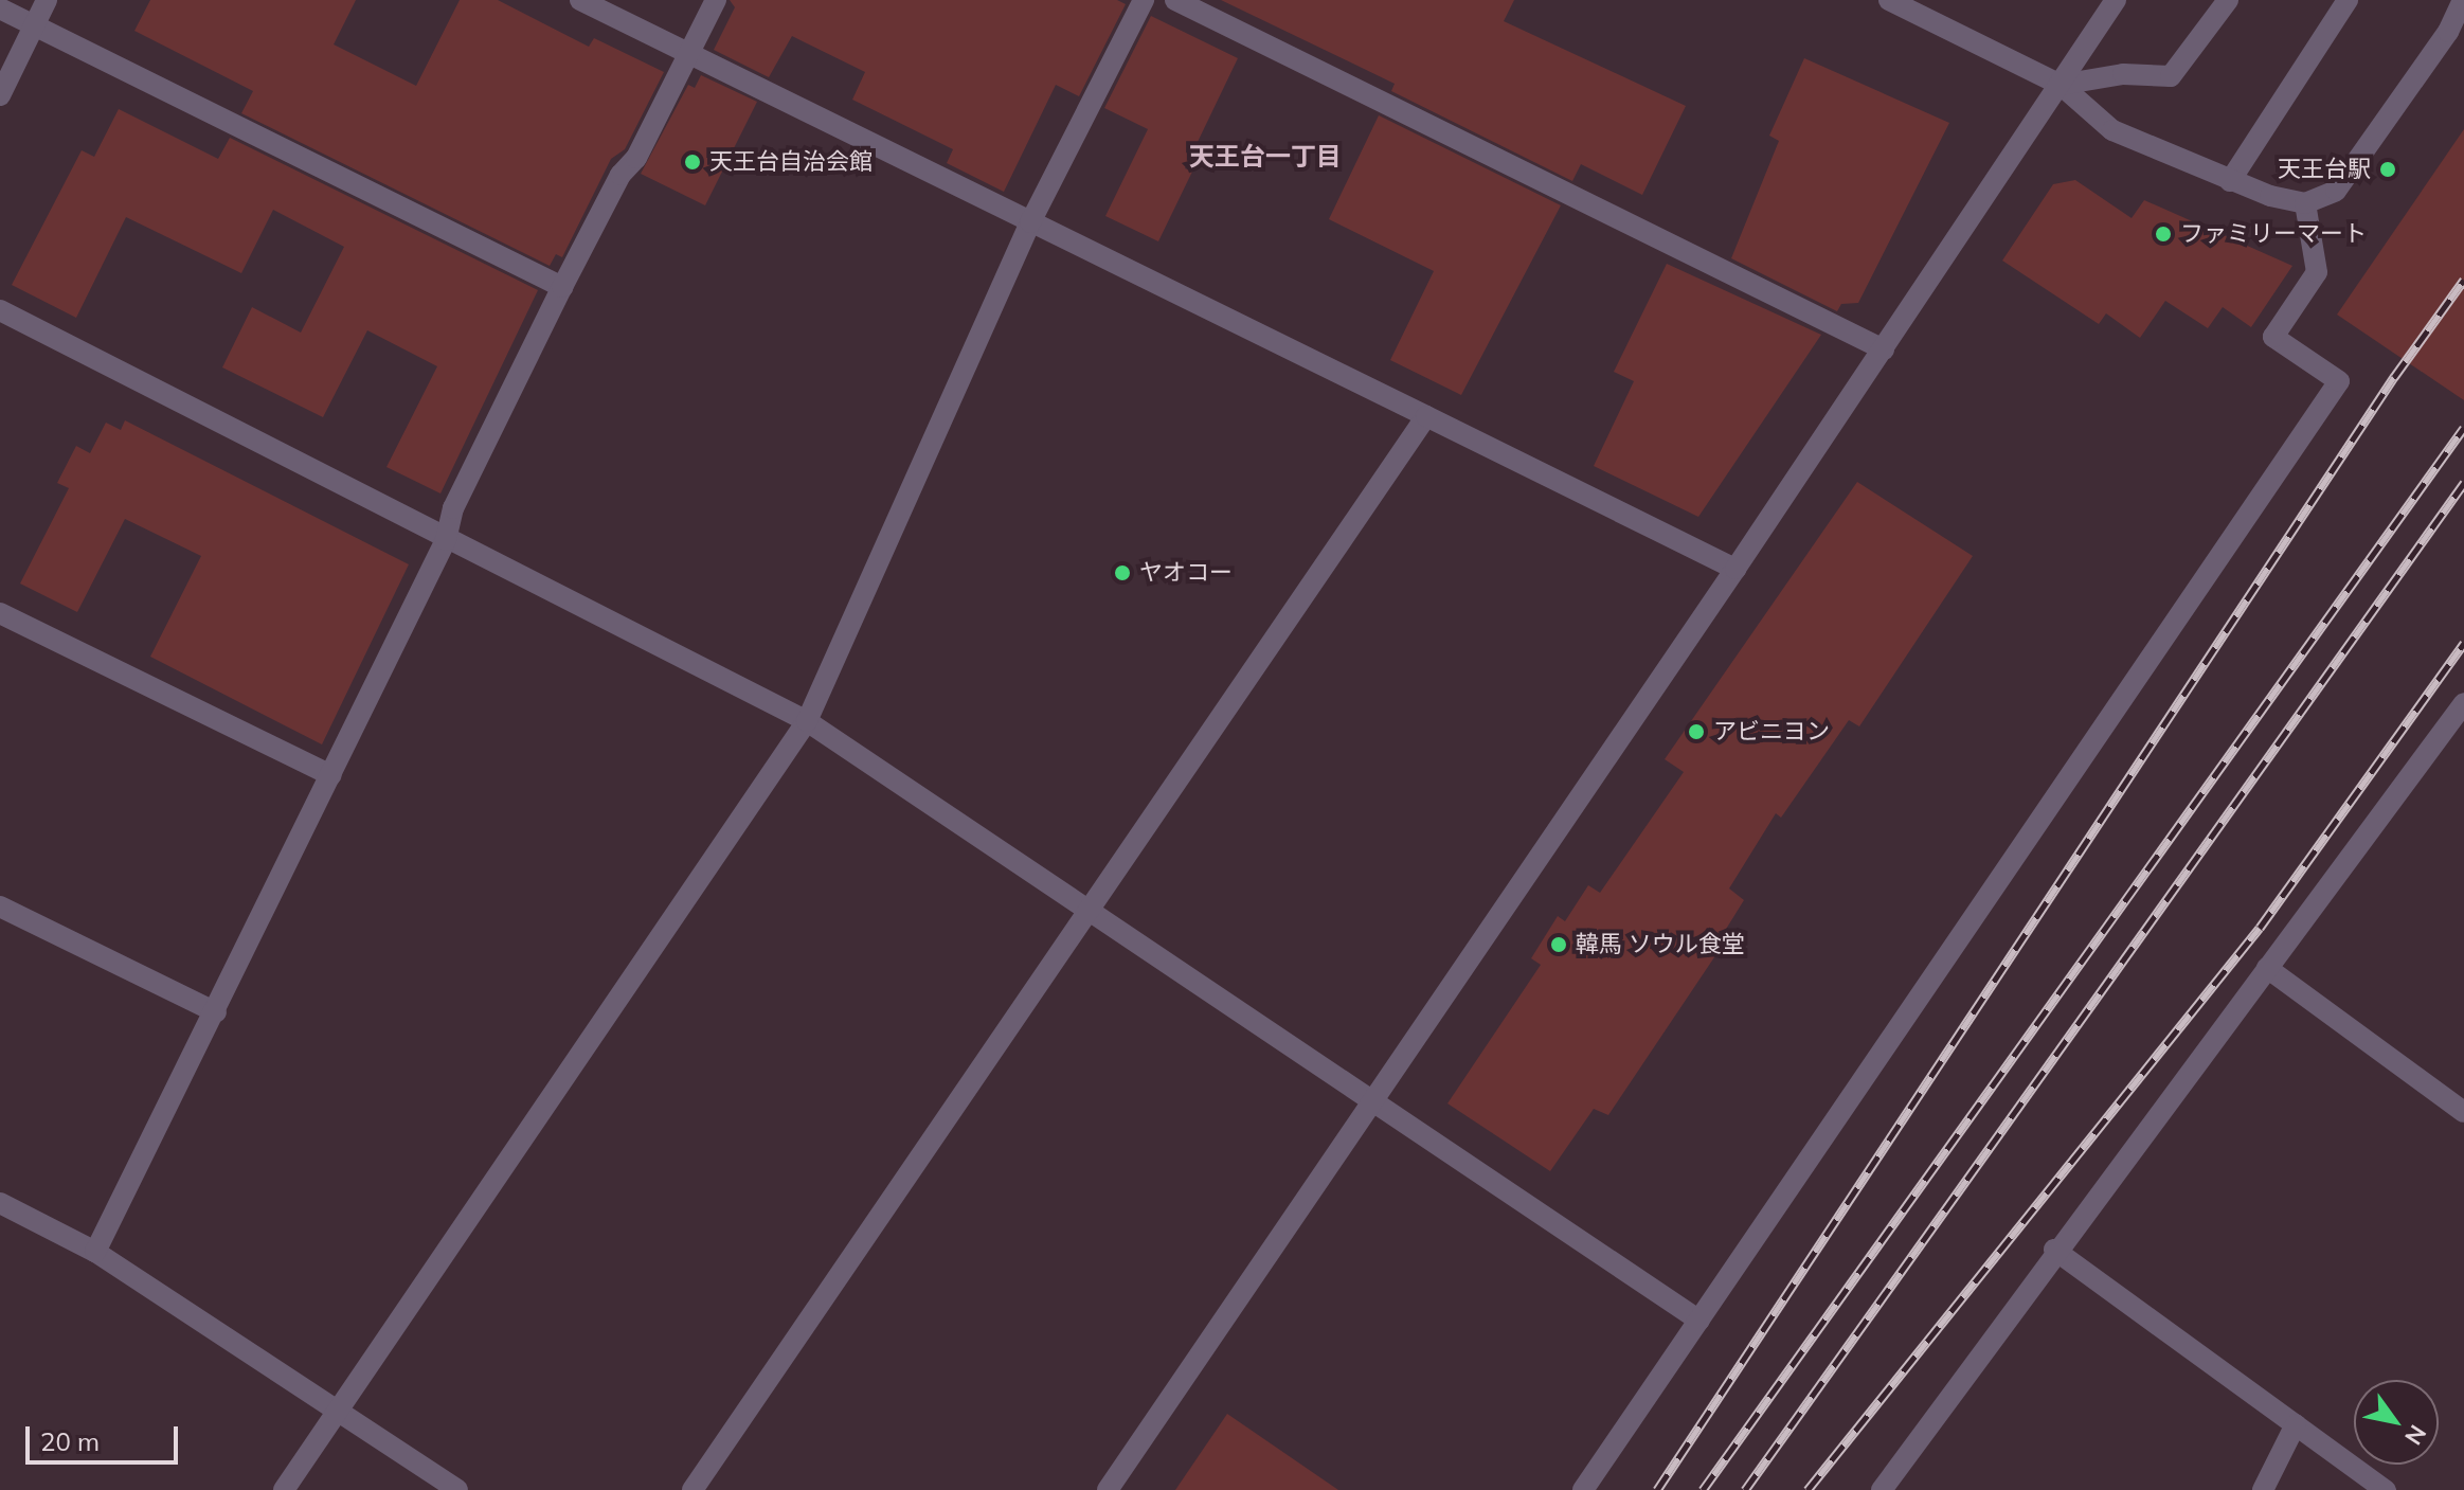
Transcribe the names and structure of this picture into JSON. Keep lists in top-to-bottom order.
{
  "districts": ["天王台一丁目"],
  "places": [
    "天王台自治会館",
    "天王台駅",
    "ファミリーマート",
    "ヤオコー",
    "アビニヨン",
    "韓馬 ソウル食堂"
  ],
  "scale_bar": "20 m",
  "north": "bottom right"
}
